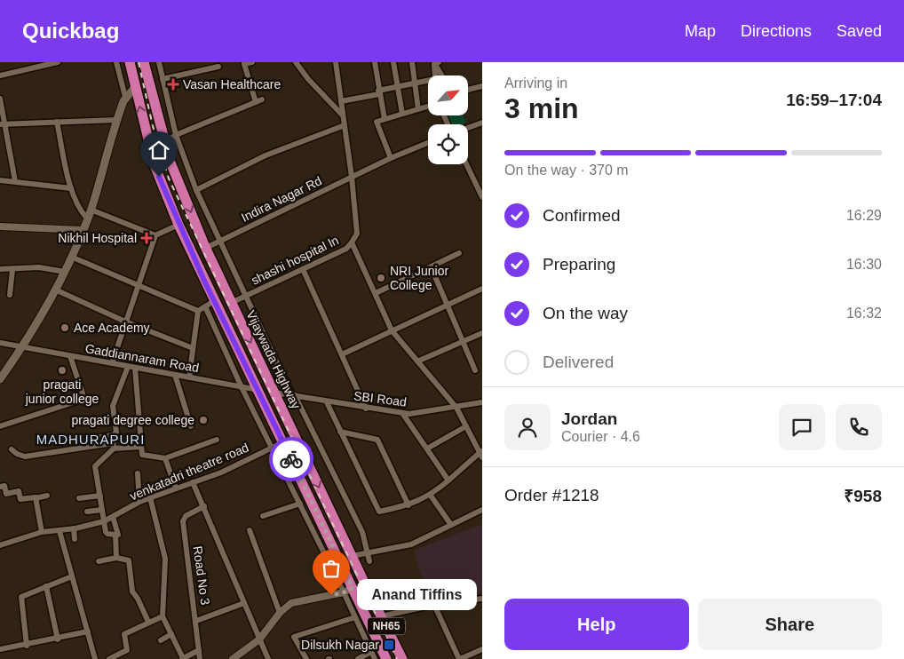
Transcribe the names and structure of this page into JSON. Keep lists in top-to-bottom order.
{
  "streets": {
    "highway": ["Vijaywada Highway", "NH65"],
    "street": [
      "Indira Nagar Rd",
      "shashi hospital ln",
      "Gaddiannaram Road",
      "SBI Road",
      "venkatadri theatre road",
      "Road No 3"
    ]
  },
  "crossings": [
    ["Indira Nagar Rd", "Vijaywada Highway"],
    ["shashi hospital ln", "Vijaywada Highway"],
    ["Gaddiannaram Road", "NH65"],
    ["Vijaywada Highway", "SBI Road"],
    ["venkatadri theatre road", "NH65"]
  ],
  "districts": ["MADHURAPURI"],
  "places": {
    "health": ["Vasan Healthcare", "Nikhil Hospital"],
    "other": [
      "NRI Junior College",
      "Ace Academy",
      "pragati junior college",
      "pragati degree college",
      "Anand Tiffins"
    ],
    "transit": ["Dilsukh Nagar"]
  },
  "north": "top right",
  "page": {
    "header": "Quickbag",
    "nav": ["Map", "Directions", "Saved"],
    "heading": ["3 min", "Arriving in", "16:59–17:04"],
    "panel": [
      "Jordan",
      "Courier · 4.6",
      "Order #1218",
      "₹958"
    ],
    "bar": "On the way · 370 m",
    "list": [
      ["Confirmed", "16:29"],
      ["Preparing", "16:30"],
      ["On the way", "16:32"],
      "Delivered"
    ],
    "bubble": "Anand Tiffins",
    "buttons": ["Help", "Share"]
  }
}
